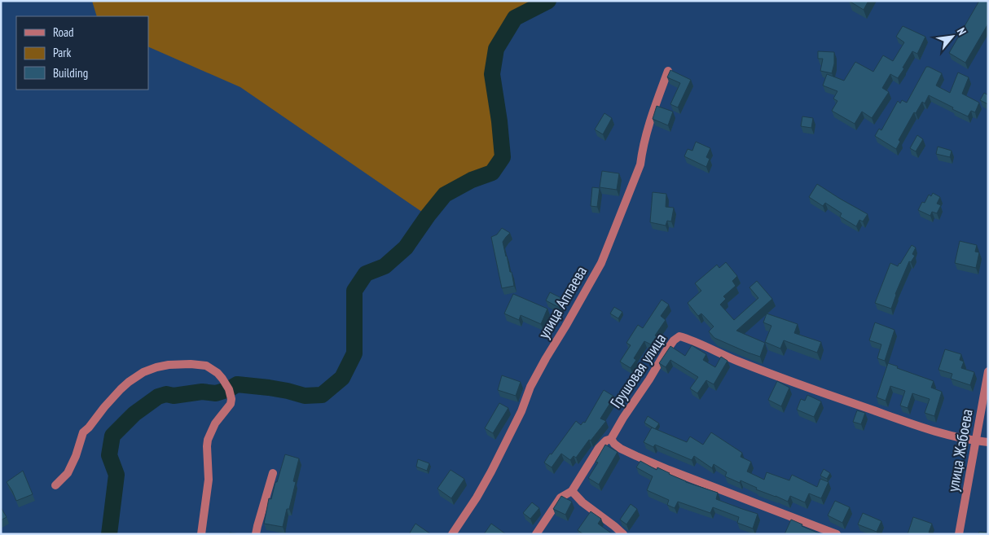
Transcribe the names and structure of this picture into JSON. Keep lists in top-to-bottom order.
{
  "streets": {
    "street": ["улица Аппаева", "Грушовая улица", "улица Жабоева"]
  },
  "crossings": [
    ["Грушовая улица", "улица Жабоева"]
  ],
  "legend": ["Road", "Park", "Building"],
  "north": "top right"
}
